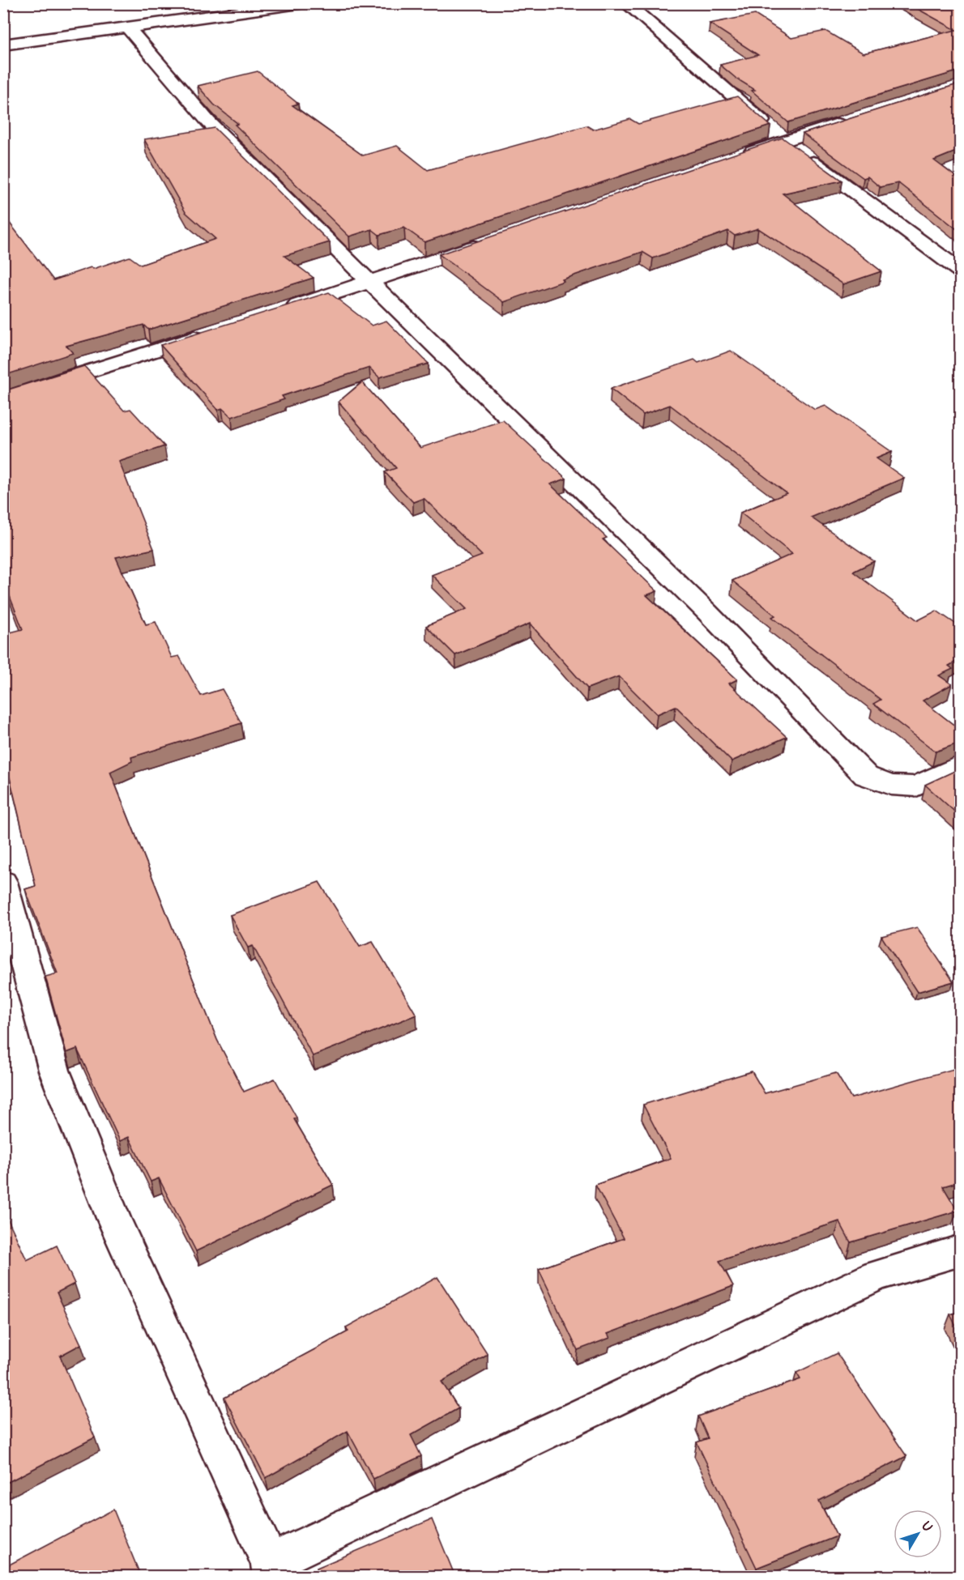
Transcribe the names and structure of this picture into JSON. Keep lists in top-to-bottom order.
{
  "north": "top right"
}
